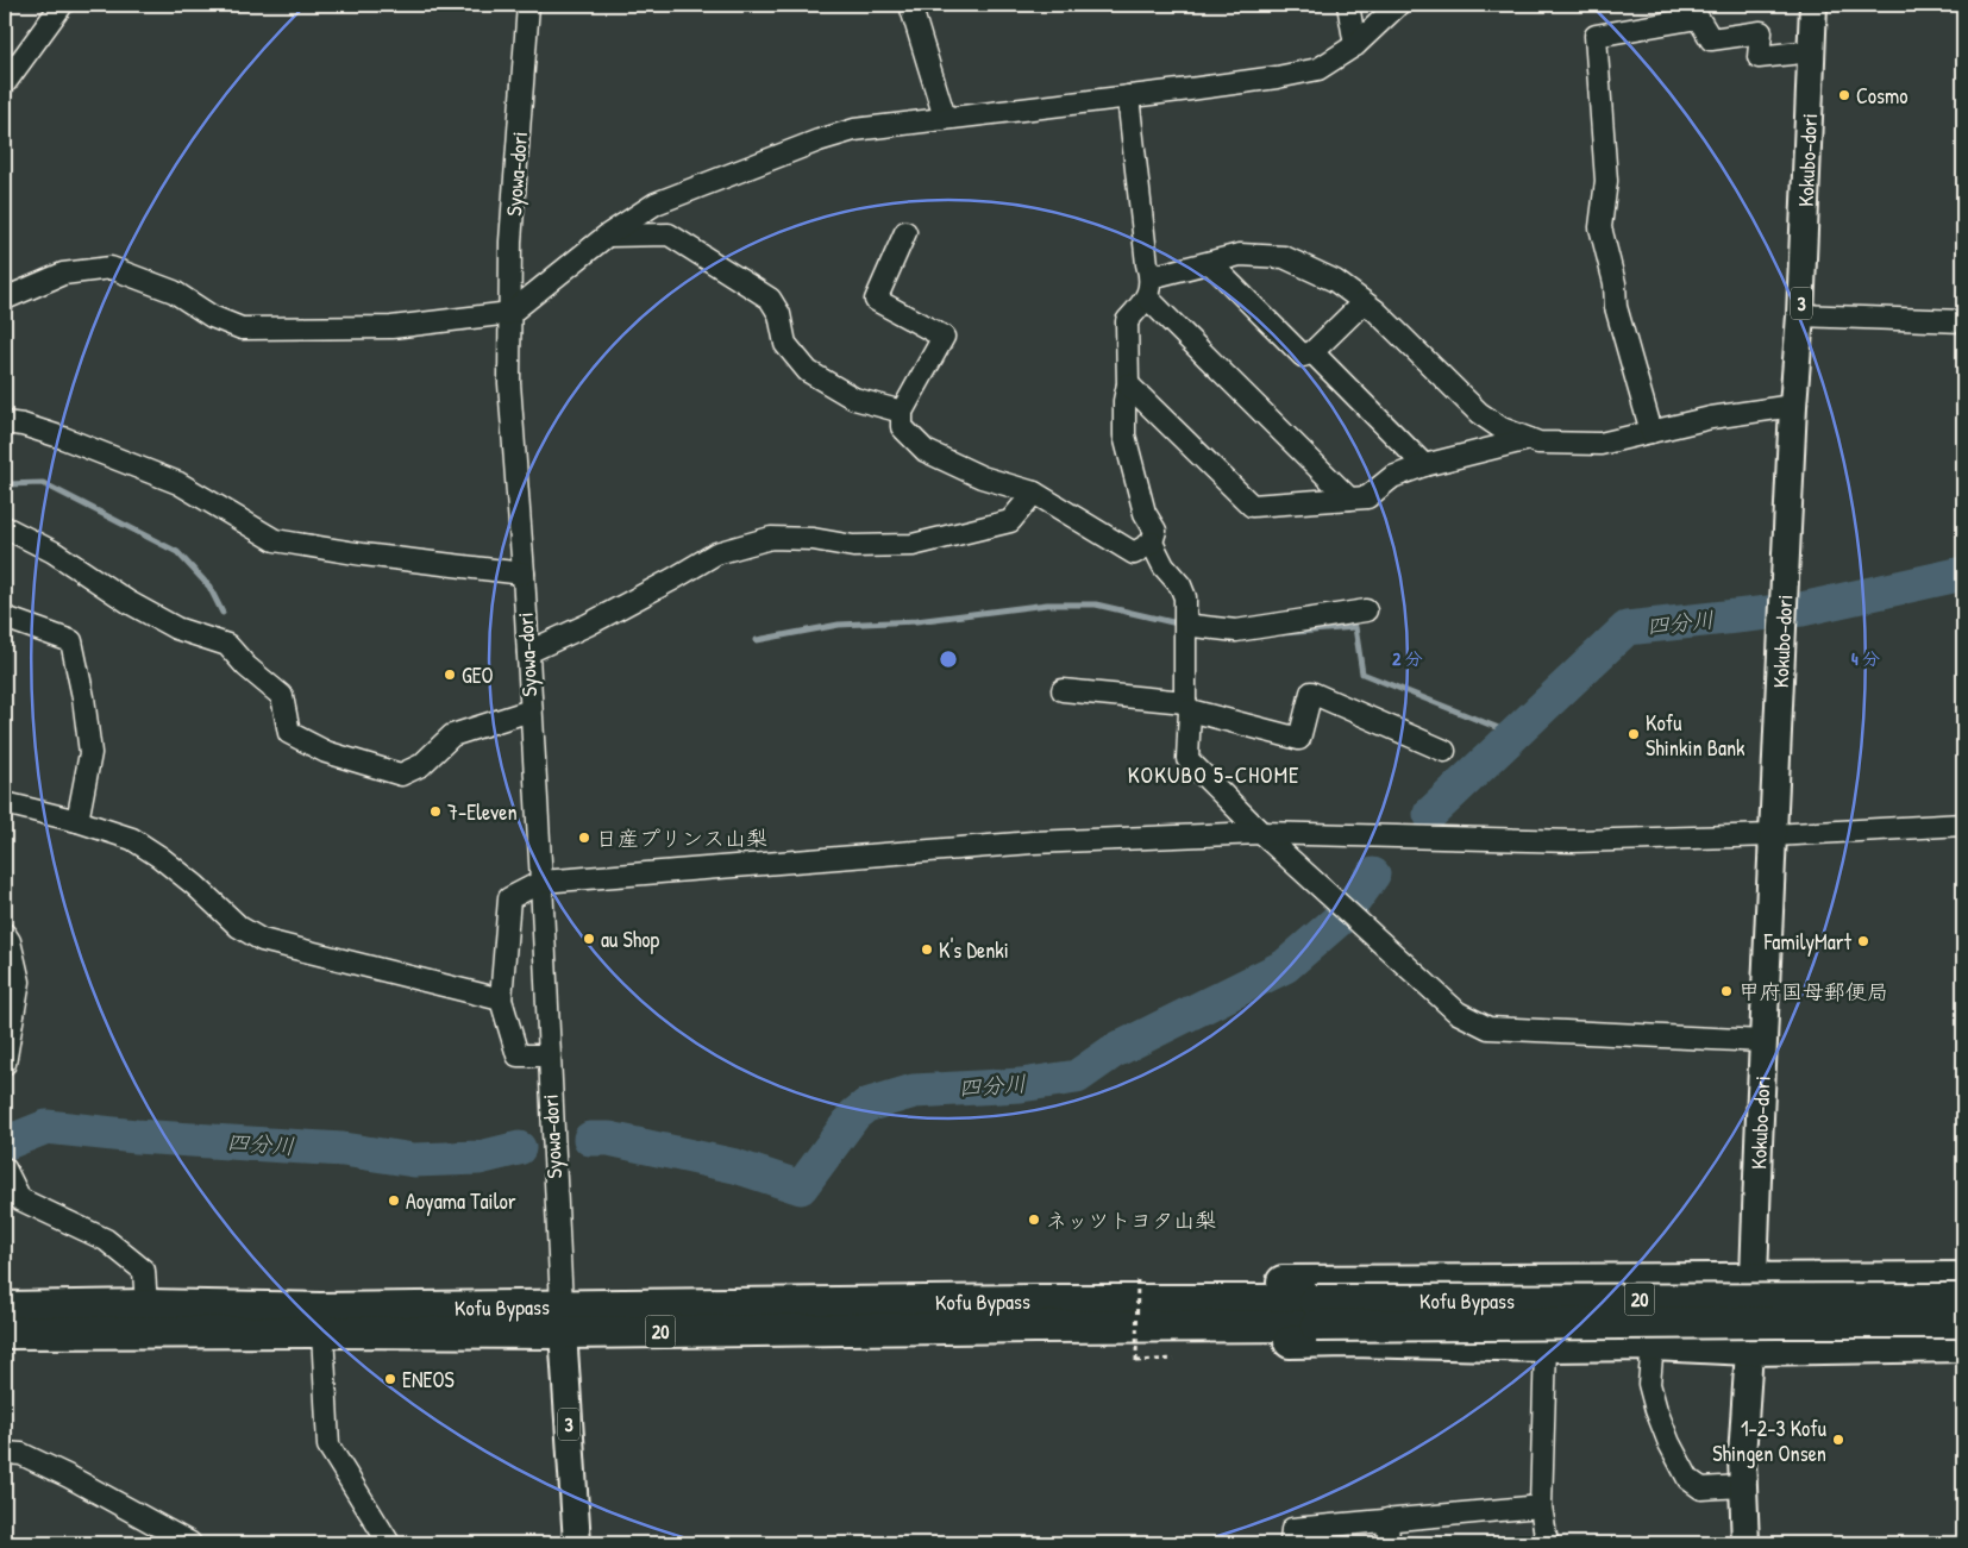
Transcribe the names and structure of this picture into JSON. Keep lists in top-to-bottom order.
{
  "streets": {
    "highway": ["20", "Kofu Bypass"],
    "main road": ["Kokubo-dori", "3"],
    "street": ["Syowa-dori"]
  },
  "crossings": [
    ["Kokubo-dori", "3"],
    ["Syowa-dori", "3"],
    ["Syowa-dori", "Kofu Bypass"],
    ["3", "Kofu Bypass"]
  ],
  "districts": ["KOKUBO 5-CHOME"],
  "water": ["四分川"],
  "places": [
    "Cosmo",
    "GEO",
    "Kofu Shinkin Bank",
    "7-Eleven",
    "日産プリンス山梨",
    "au Shop",
    "FamilyMart",
    "K's Denki",
    "甲府国母郵便局",
    "Aoyama Tailor",
    "ネッツトヨタ山梨",
    "ENEOS",
    "1-2-3 Kofu Shingen Onsen"
  ],
  "rings": ["2 分", "4 分"]
}
